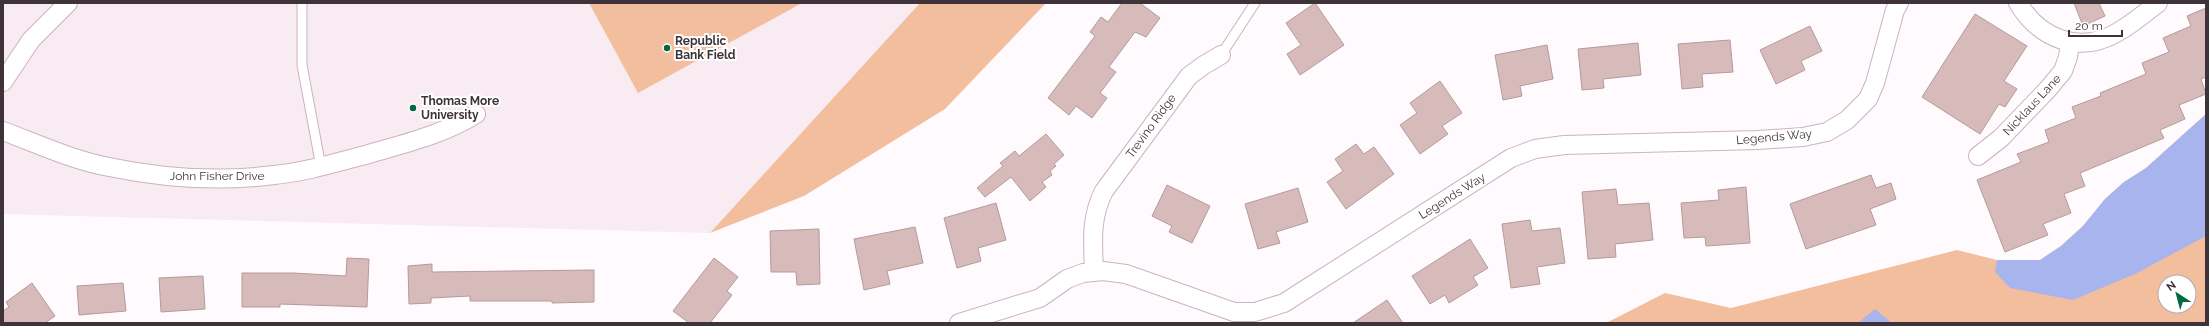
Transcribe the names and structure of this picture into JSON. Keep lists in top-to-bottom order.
{
  "streets": {
    "street": [
      "Nicklaus Lane",
      "Trevino Ridge",
      "Legends Way",
      "John Fisher Drive"
    ]
  },
  "crossings": [
    ["Trevino Ridge", "Legends Way"]
  ],
  "places": ["Republic Bank Field", "Thomas More University"],
  "scale_bar": "20 m",
  "north": "top left"
}
